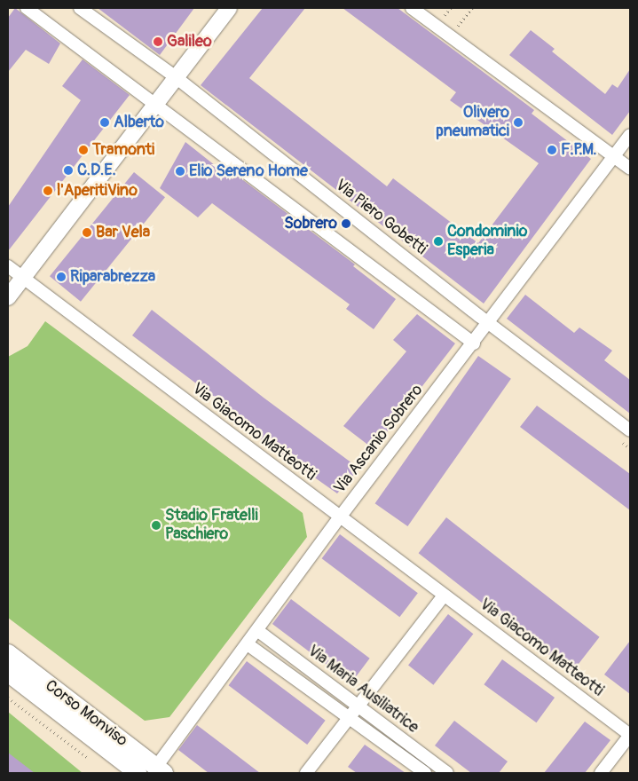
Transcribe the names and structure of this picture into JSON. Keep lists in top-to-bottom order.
{
  "streets": {
    "main road": ["Corso Monviso"],
    "street": [
      "Via Piero Gobetti",
      "Via Giacomo Matteotti",
      "Via Ascanio Sobrero",
      "Via Maria Ausiliatrice"
    ]
  },
  "crossings": [
    ["Via Piero Gobetti", "Via Ascanio Sobrero"],
    ["Via Giacomo Matteotti", "Via Ascanio Sobrero"],
    ["Via Ascanio Sobrero", "Via Maria Ausiliatrice"],
    ["Via Ascanio Sobrero", "Corso Monviso"]
  ],
  "places": [
    "Galileo",
    "Alberto",
    "Olivero pneumatici",
    "Tramonti",
    "F.P.M.",
    "C.D.E.",
    "Elio Sereno Home",
    "l'AperitiVino",
    "Sobrero",
    "Bar Vela",
    "Condominio Esperia",
    "Riparabrezza",
    "Stadio Fratelli Paschiero"
  ]
}
